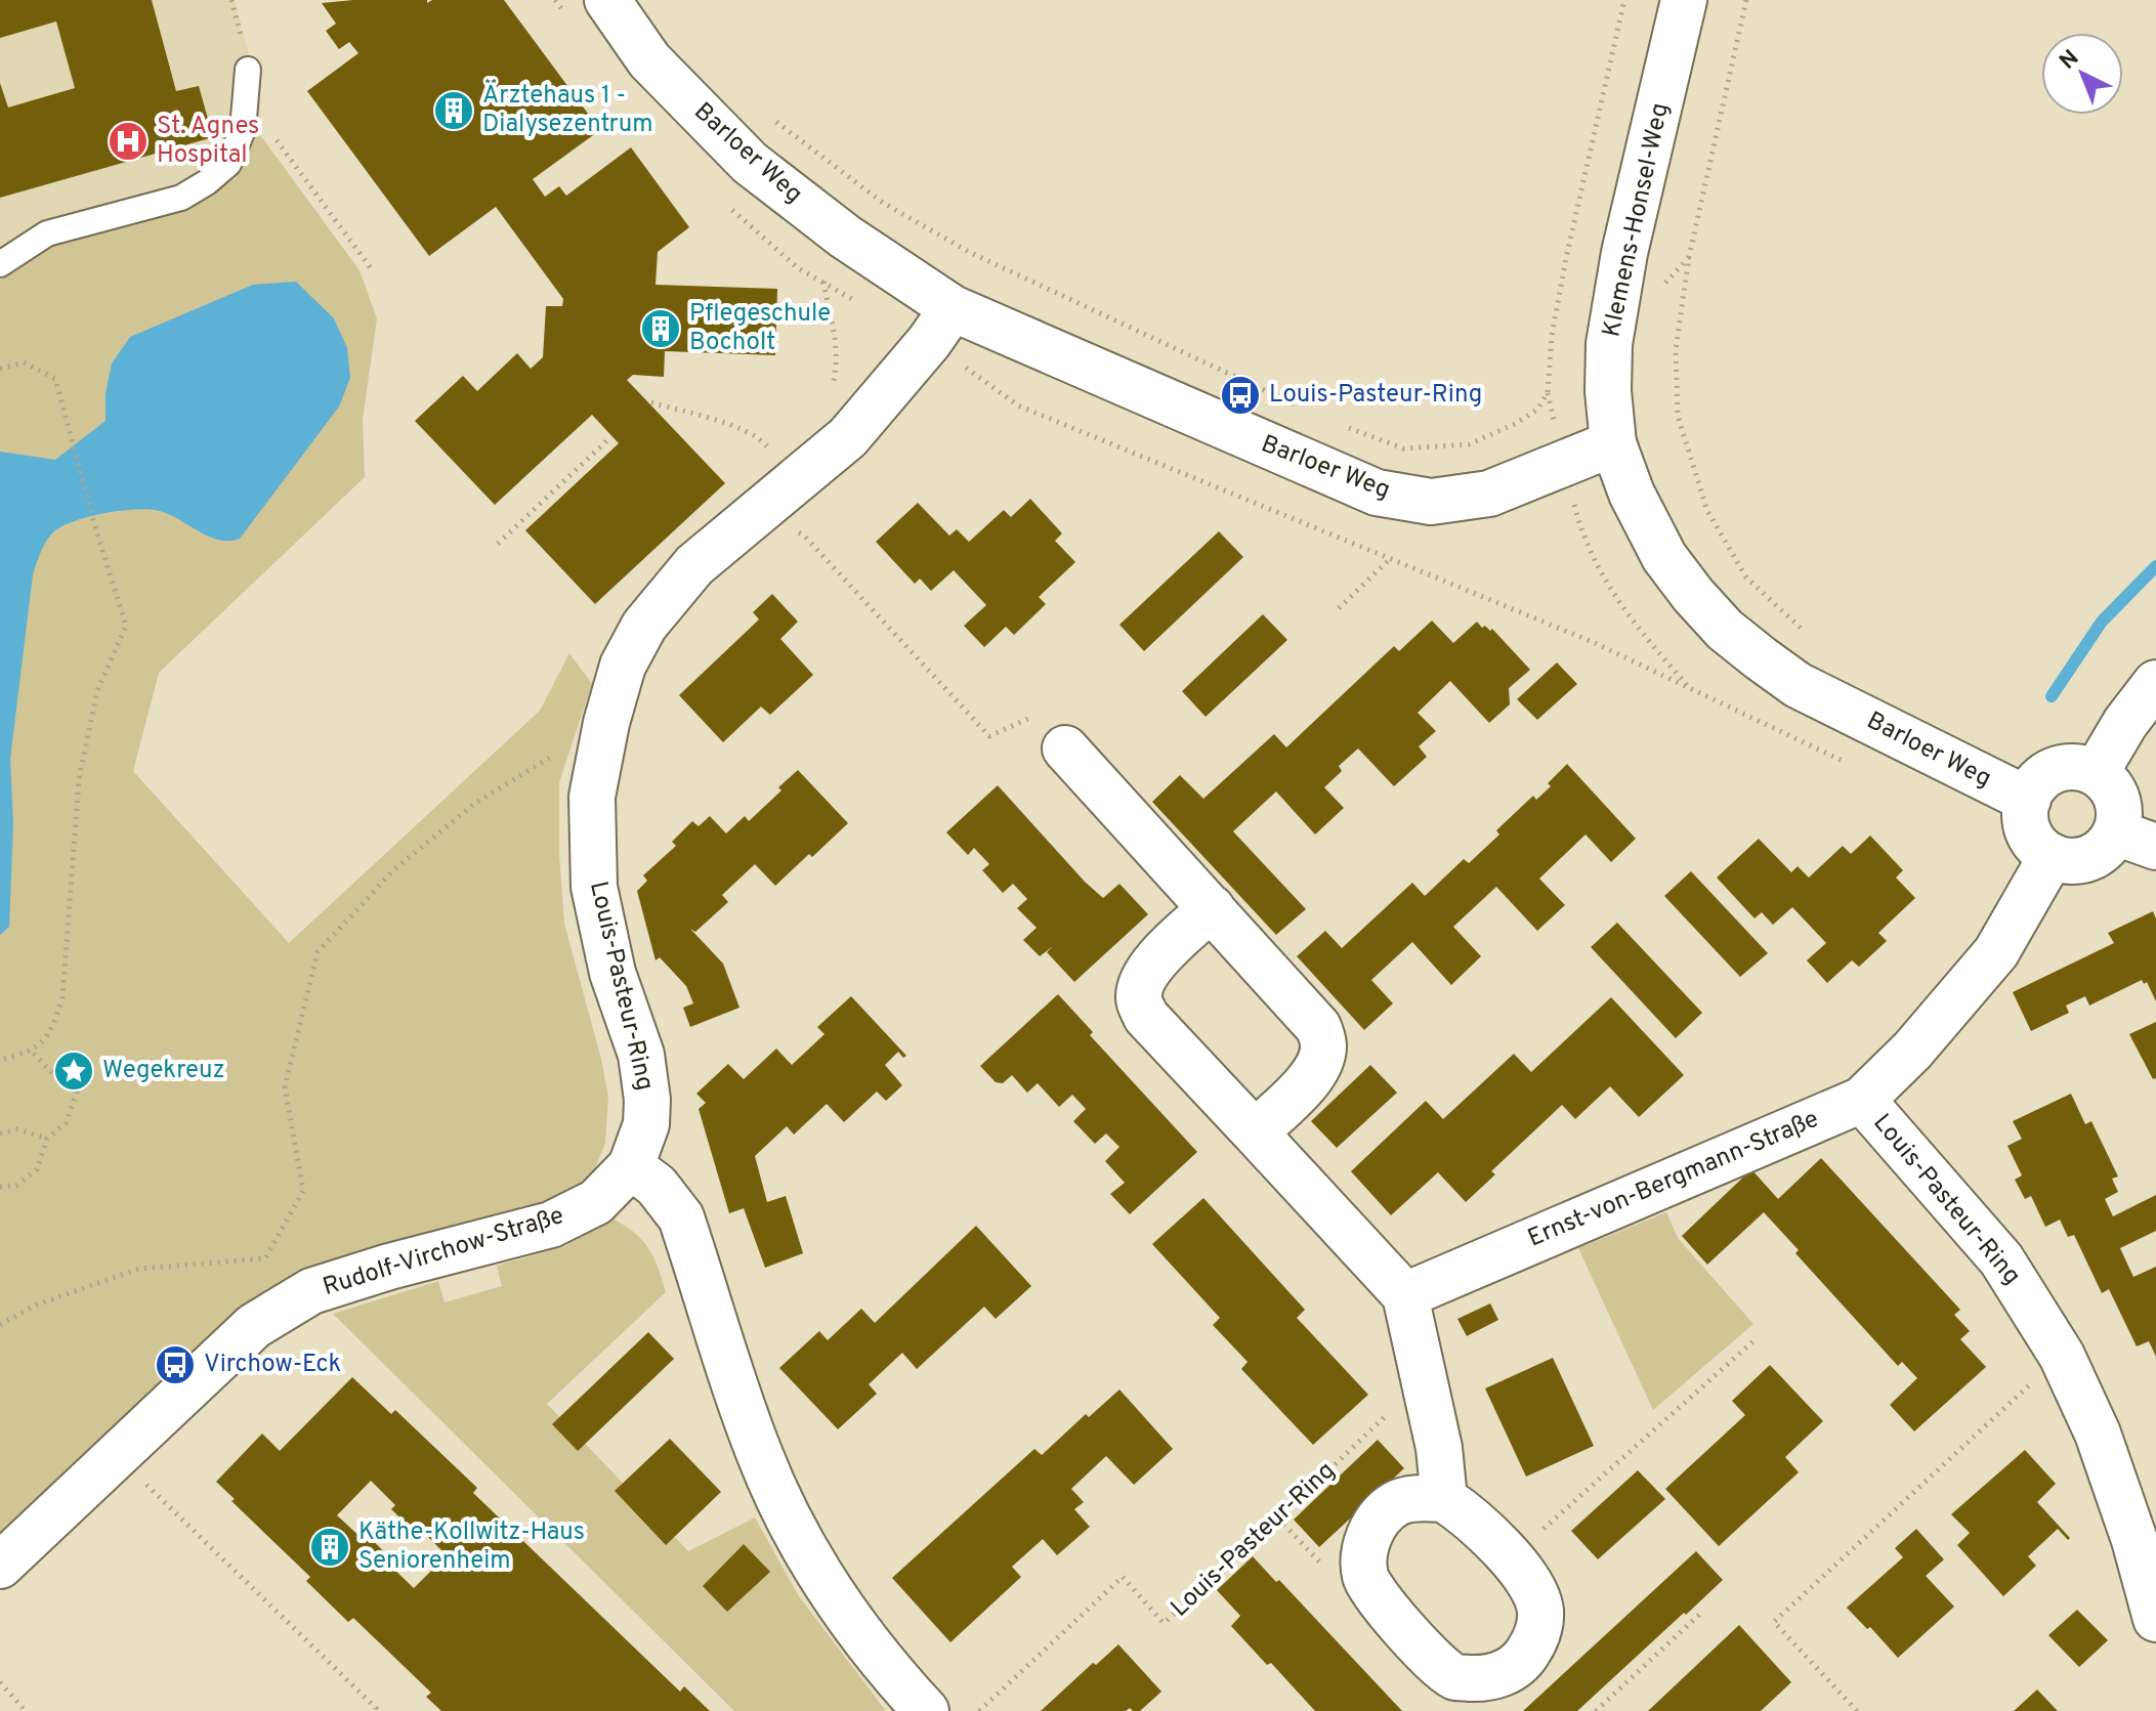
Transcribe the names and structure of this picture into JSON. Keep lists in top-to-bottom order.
{
  "streets": {
    "street": [
      "Barloer Weg",
      "Klemens-Honsel-Weg",
      "Louis-Pasteur-Ring",
      "Ernst-von-Bergmann-Straße",
      "Rudolf-Virchow-Straße"
    ]
  },
  "crossings": [
    ["Barloer Weg", "Klemens-Honsel-Weg"],
    ["Barloer Weg", "Louis-Pasteur-Ring"],
    ["Barloer Weg", "Ernst-von-Bergmann-Straße"],
    ["Louis-Pasteur-Ring", "Ernst-von-Bergmann-Straße"],
    ["Louis-Pasteur-Ring", "Rudolf-Virchow-Straße"]
  ],
  "places": {
    "building": ["Ärztehaus 1 - Dialysezentrum", "Pflegeschule Bocholt", "Käthe-Kollwitz-Haus Seniorenheim"],
    "hospital": ["St. Agnes Hospital"],
    "bus stop": ["Louis-Pasteur-Ring", "Virchow-Eck"],
    "place": ["Wegekreuz"]
  },
  "north": "top left"
}
